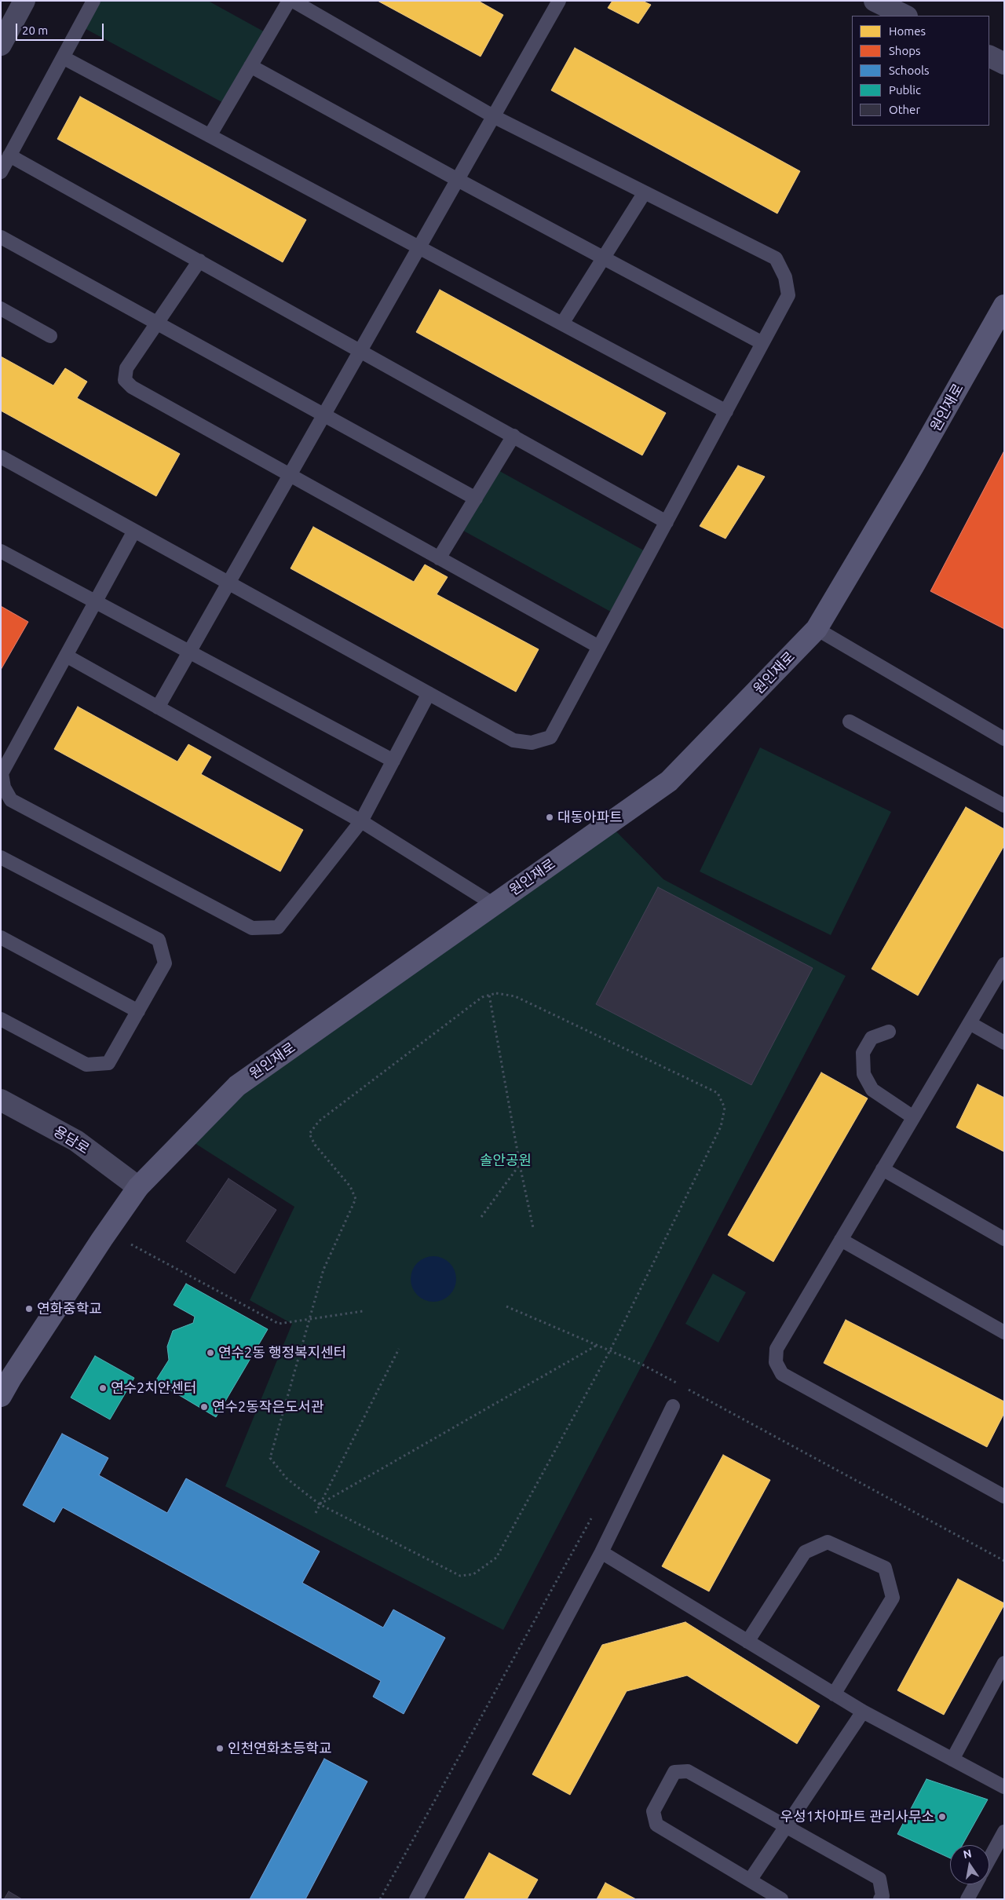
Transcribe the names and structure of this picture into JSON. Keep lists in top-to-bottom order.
{
  "streets": {
    "main road": ["원인재로"],
    "street": ["용담로"]
  },
  "crossings": [
    ["원인재로", "용담로"]
  ],
  "parks": ["솔안공원"],
  "places": [
    "대동아파트",
    "연화중학교",
    "연수2동 행정복지센터",
    "연수2치안센터",
    "연수2동작은도서관",
    "인천연화초등학교",
    "우성1차아파트 관리사무소"
  ],
  "legend": [
    "Homes",
    "Shops",
    "Schools",
    "Public",
    "Other"
  ],
  "scale_bar": "20 m",
  "north": "top"
}
